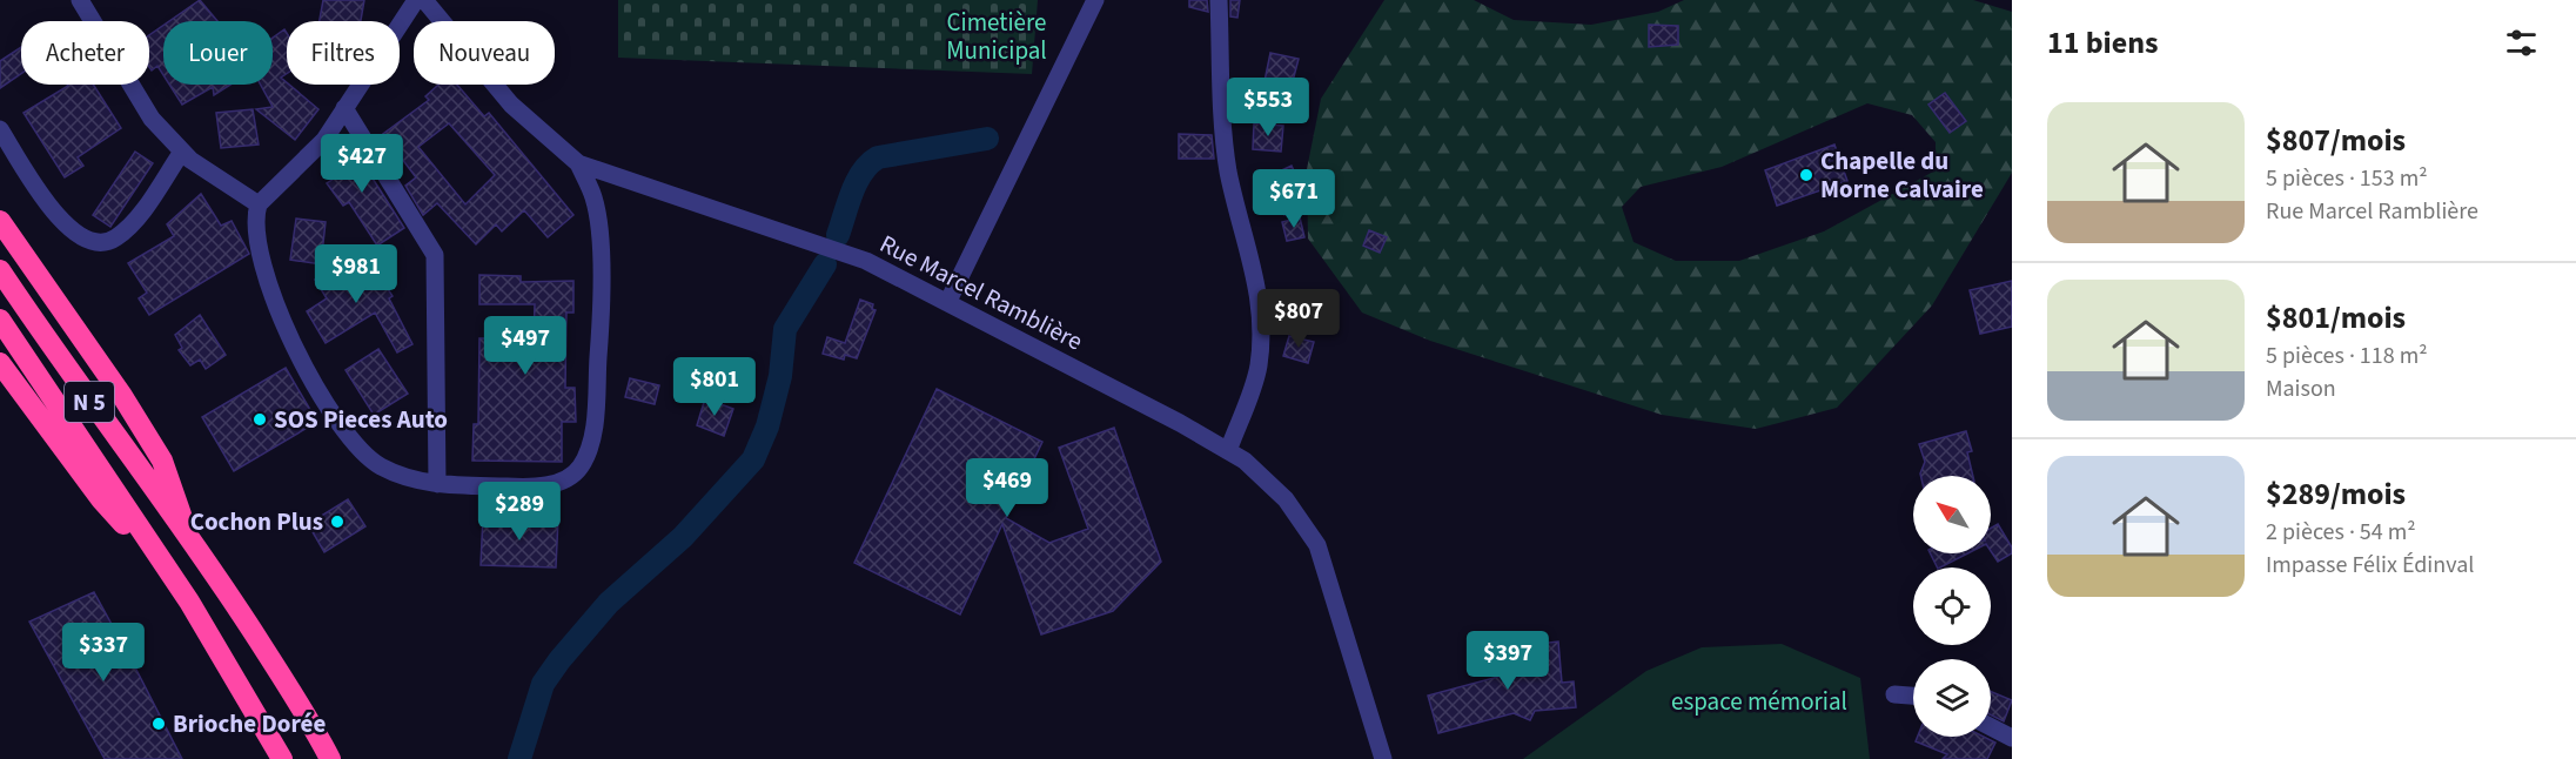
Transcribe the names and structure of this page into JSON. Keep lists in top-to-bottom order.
{
  "streets": {
    "highway": ["N 5"],
    "street": ["Rue Marcel Ramblière"]
  },
  "parks": ["Cimetière Municipal", "espace mémorial"],
  "places": [
    "Chapelle du Morne Calvaire",
    "SOS Pieces Auto",
    "Cochon Plus",
    "Brioche Dorée"
  ],
  "north": "top left",
  "page": {
    "heading": "11 biens",
    "chip": [
      "Acheter",
      "Louer",
      "Filtres",
      "Nouveau"
    ],
    "price": [
      "$553",
      "$427",
      "$671",
      "$981",
      "$807",
      "$497",
      "$801",
      "$469",
      "$289",
      "$337",
      "$397"
    ],
    "list": [
      {
        "name": "$807/mois",
        "note": "5 pièces · 153 m² · Rue Marcel Ramblière"
      },
      {
        "name": "$801/mois",
        "note": "5 pièces · 118 m² · Maison"
      },
      {
        "name": "$289/mois",
        "note": "2 pièces · 54 m² · Impasse Félix Édinval"
      }
    ]
  }
}
